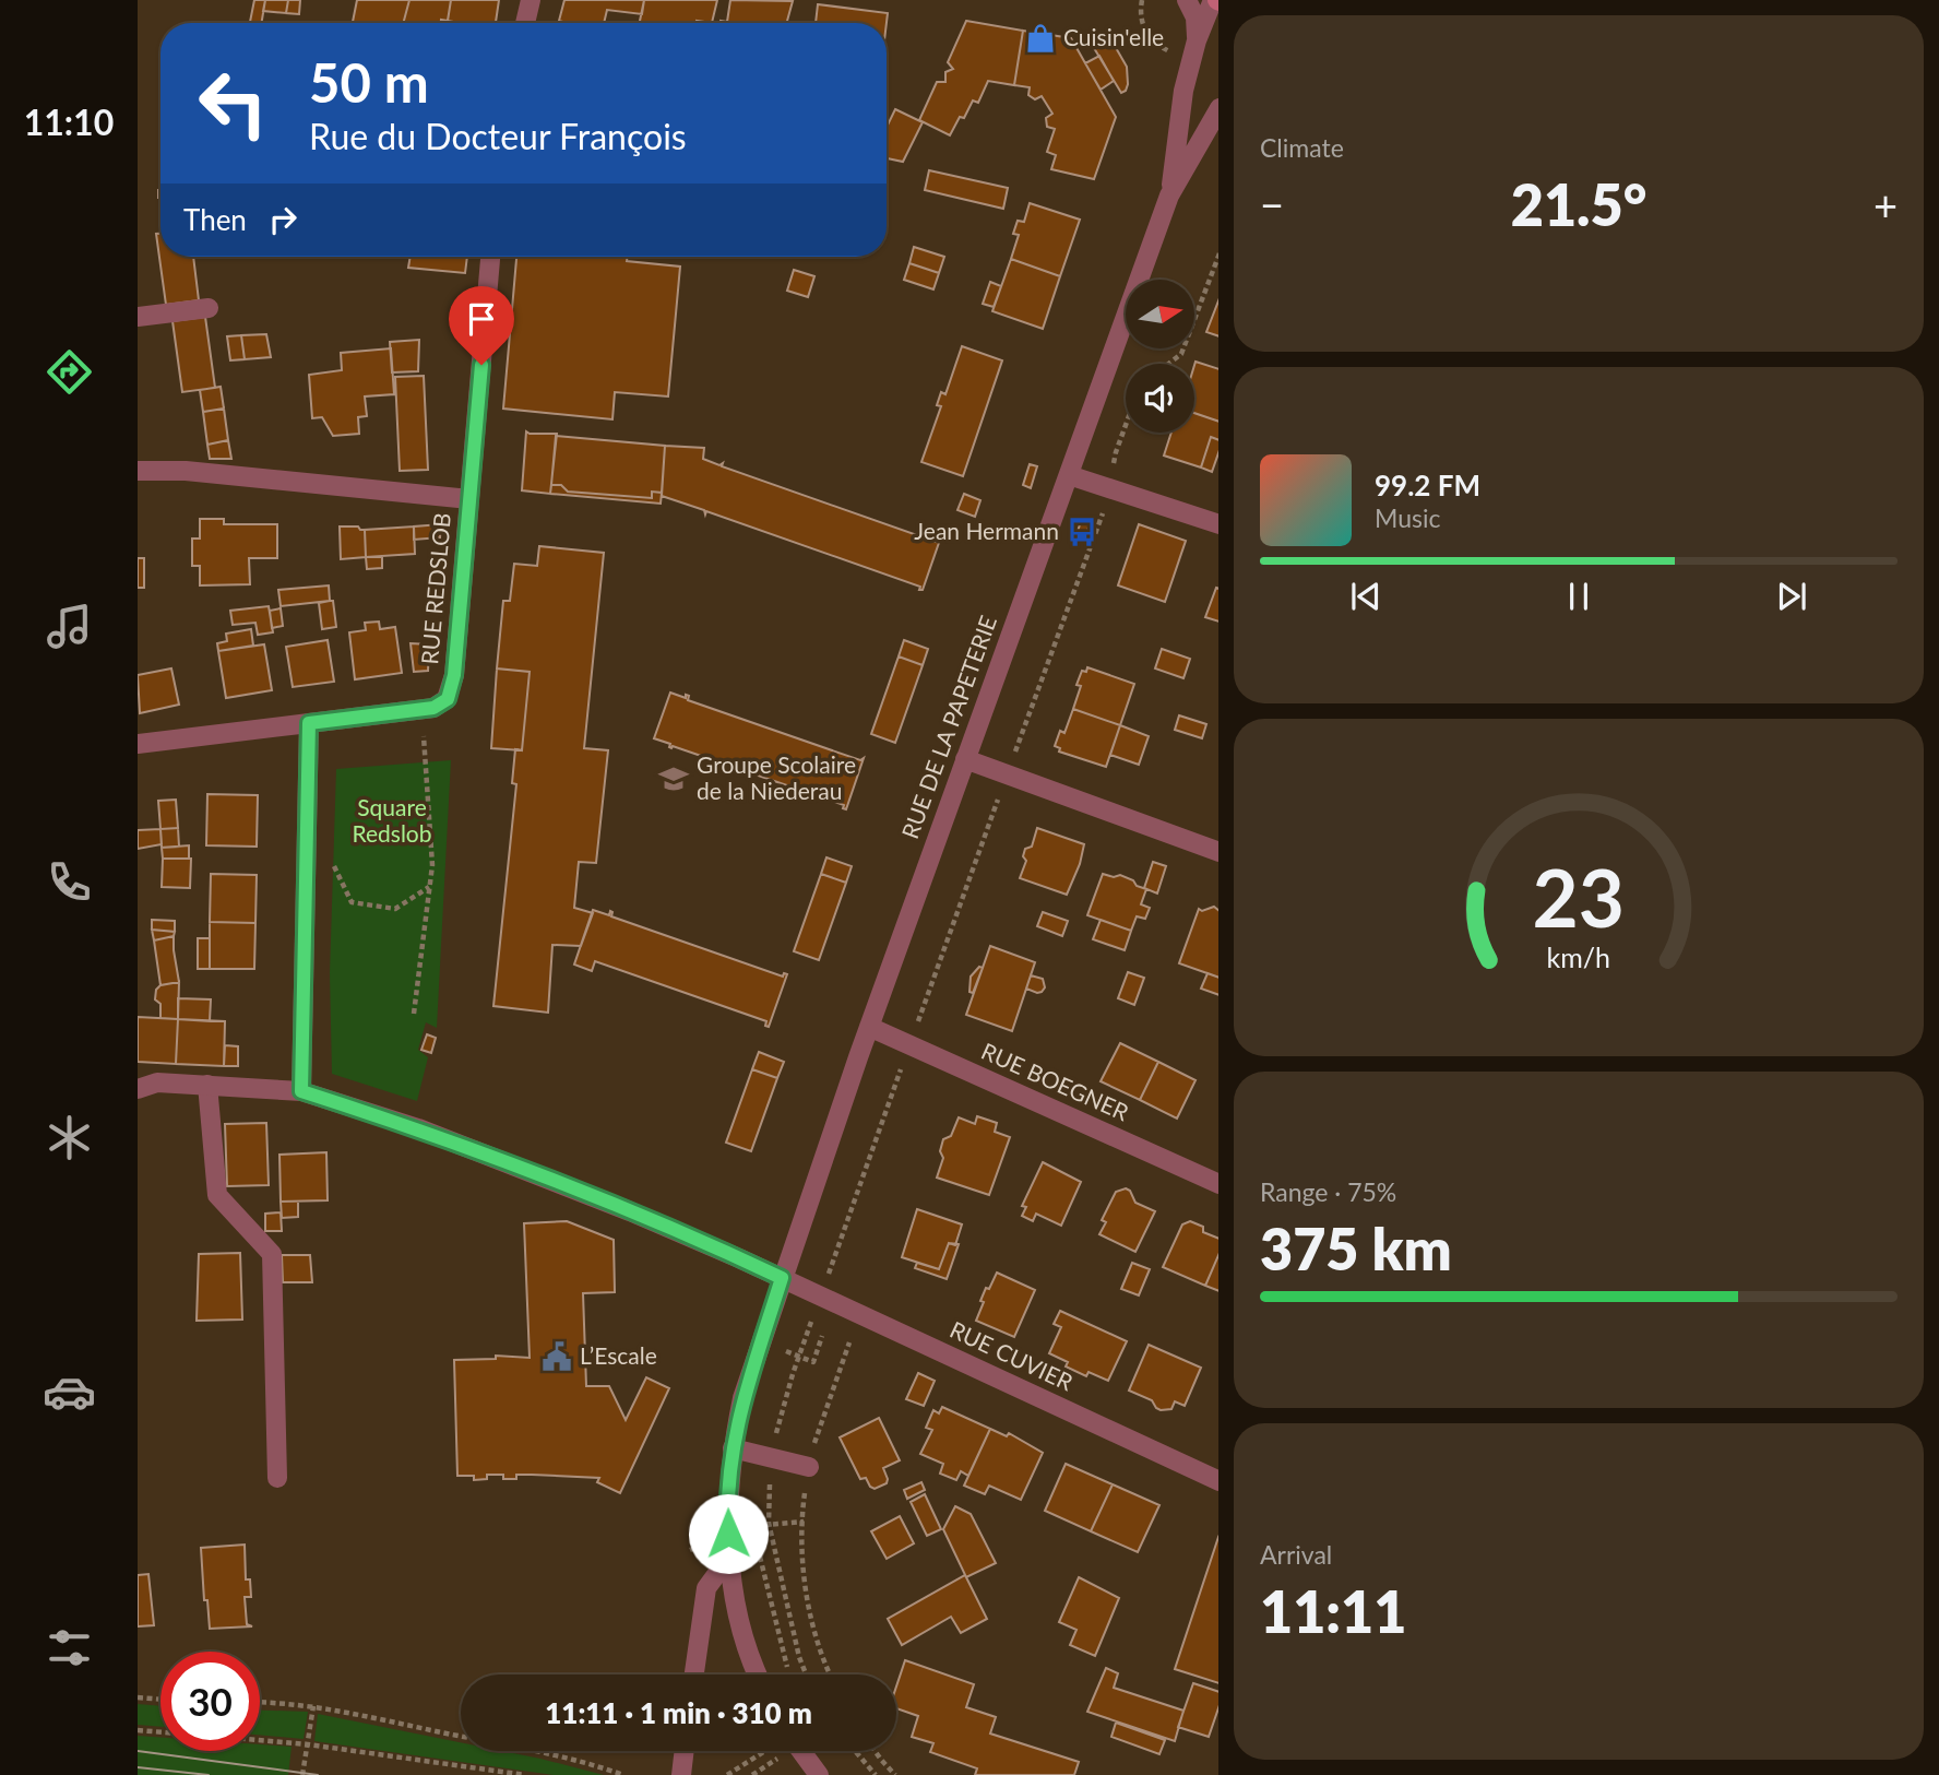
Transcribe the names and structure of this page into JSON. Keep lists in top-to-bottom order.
{
  "streets": {
    "street": [
      "RUE REDSLOB",
      "RUE DE LA PAPETERIE",
      "RUE BOEGNER",
      "RUE CUVIER"
    ]
  },
  "crossings": [
    ["RUE DE LA PAPETERIE", "RUE BOEGNER"],
    ["RUE DE LA PAPETERIE", "RUE CUVIER"]
  ],
  "parks": ["Square Redslob"],
  "places": {
    "shop": ["Cuisin'elle"],
    "bus stop": ["Jean Hermann"],
    "school or university": ["Groupe Scolaire de la Niederau"],
    "public building": ["L’Escale"]
  },
  "north": "right",
  "page": {
    "tabs": "11:10",
    "tile": [
      "Climate",
      ["Range · 75%", "375 km"],
      ["Arrival", "11:11"]
    ],
    "turn": ["50 m", "Rue du Docteur François"],
    "heat": ["−", "21.5°", "+"],
    "then": "Then",
    "song": ["99.2 FM", "Music"],
    "limit": "30",
    "trip": "11:11 · 1 min · 310 m",
    "gauge": ["23", "km/h"]
  }
}
